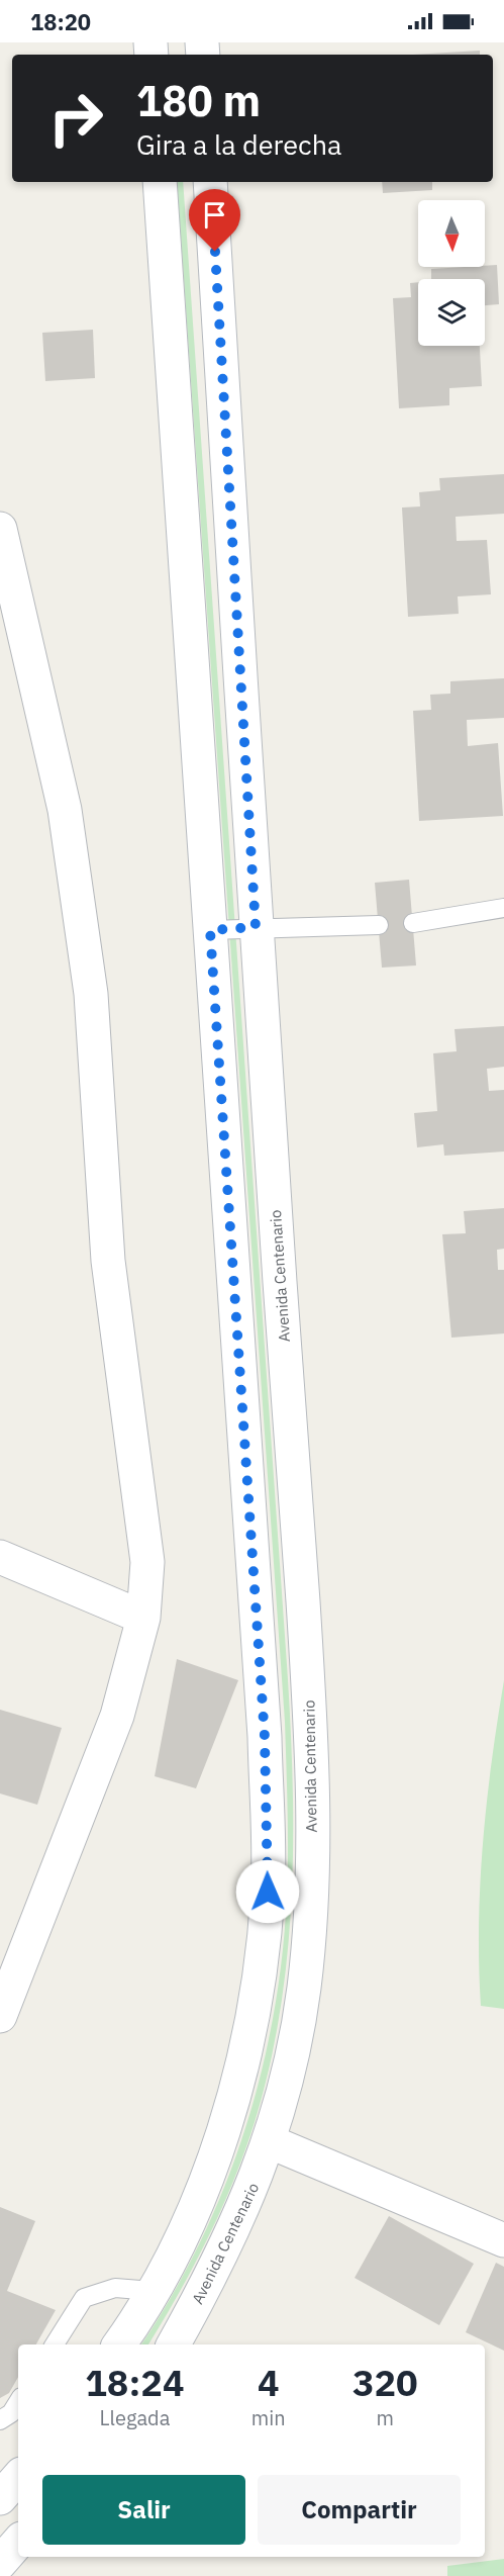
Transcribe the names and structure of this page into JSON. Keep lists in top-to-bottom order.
{
  "streets": {
    "main road": ["Avenida Centenario"]
  },
  "north": "bottom",
  "page": {
    "status": "18:20",
    "turn": ["180 m", "Gira a la derecha"],
    "eta": [
      "18:24",
      "Llegada",
      "4",
      "min",
      "320",
      "m"
    ],
    "buttons": ["Salir", "Compartir"]
  }
}
